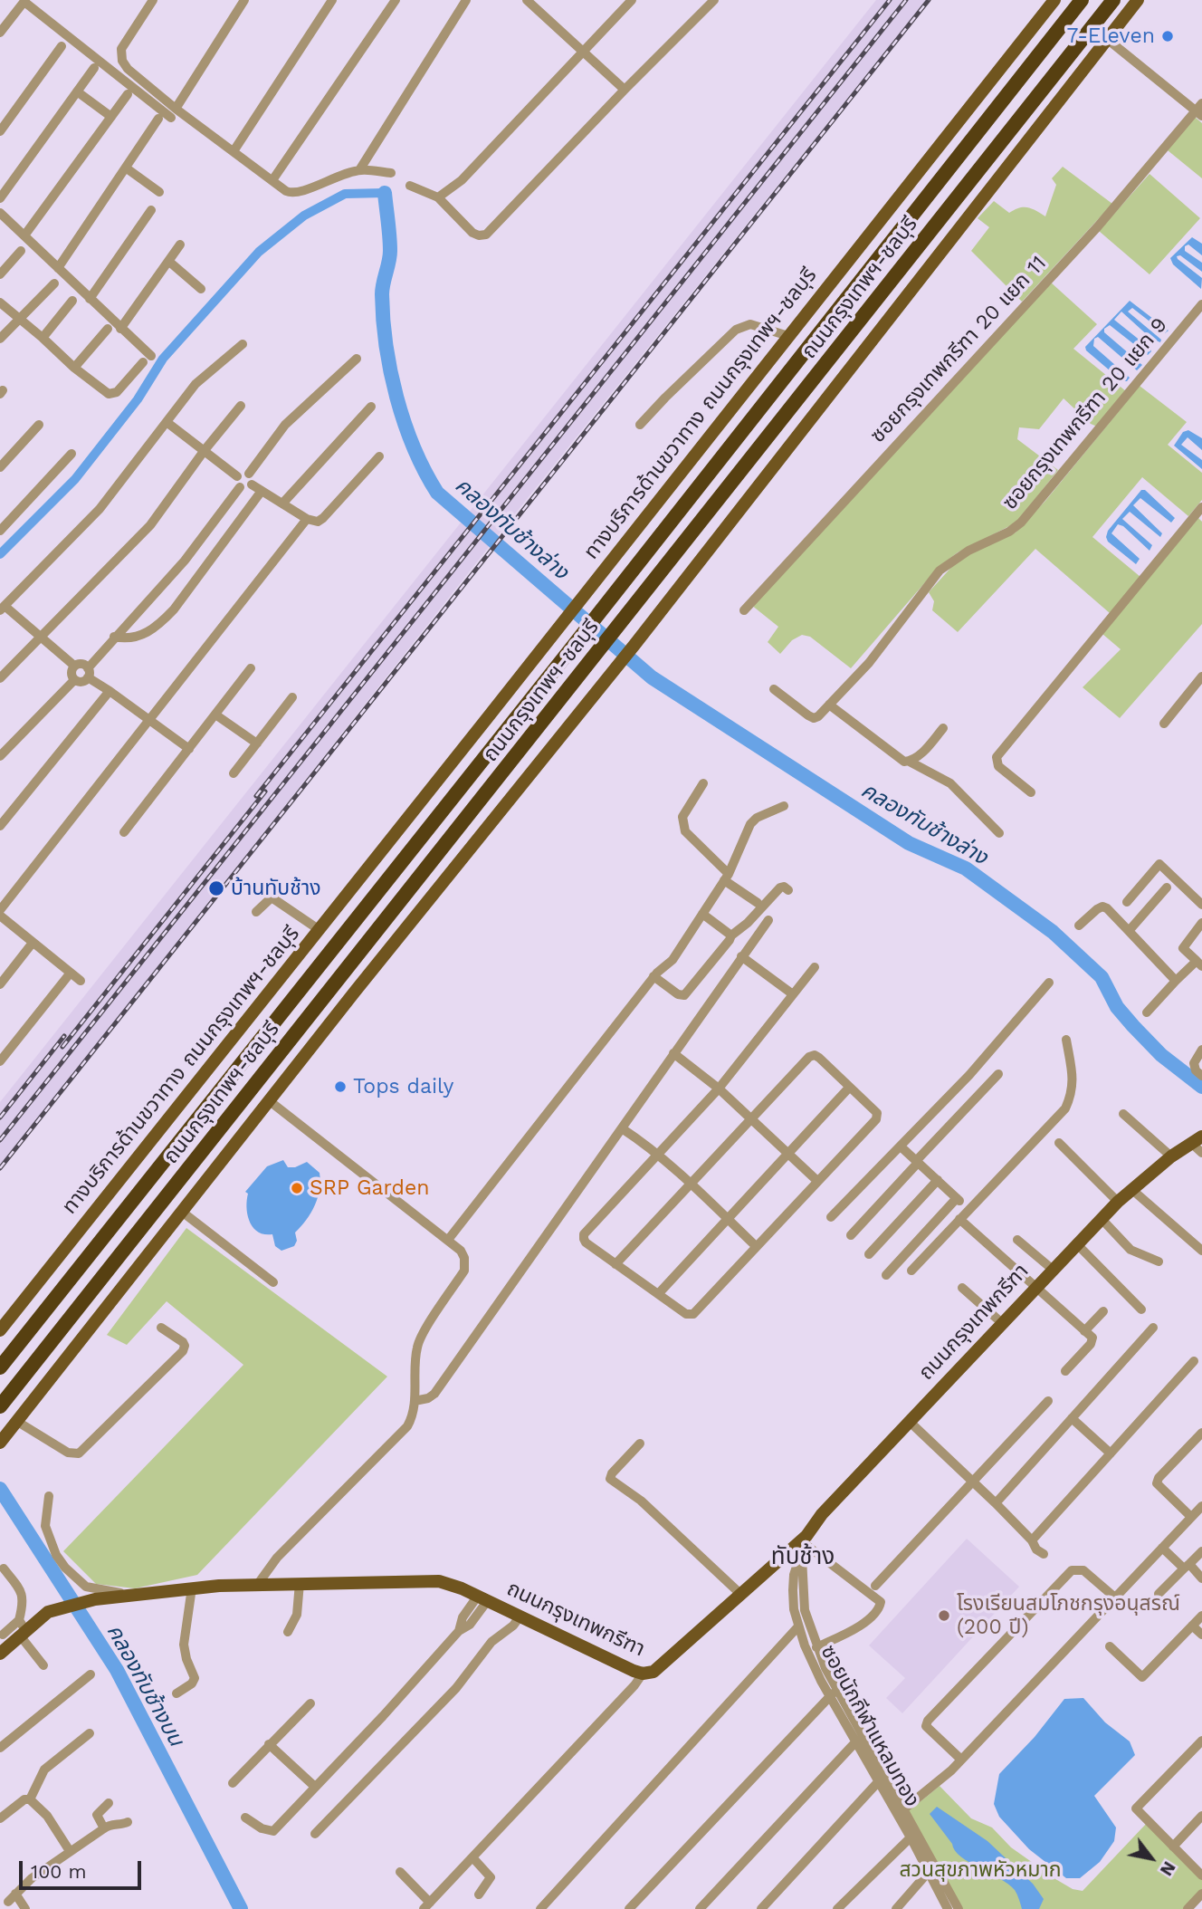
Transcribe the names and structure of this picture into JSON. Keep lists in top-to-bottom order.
{
  "streets": {
    "highway": ["ถนนกรุงเทพฯ-ชลบุรี"],
    "main road": ["ทางบริการด้านขวาทาง ถนนกรุงเทพฯ-ชลบุรี", "ถนนกรุงเทพกรีฑา"],
    "street": ["ซอยกรุงเทพกรีฑา 20 แยก 11", "ซอยกรุงเทพกรีฑา 20 แยก 9", "ซอยนักกีฬาแหลมทอง"]
  },
  "crossings": [
    ["ถนนกรุงเทพกรีฑา", "ซอยนักกีฬาแหลมทอง"]
  ],
  "districts": ["ทับช้าง"],
  "water": ["คลองทับช้างล่าง", "คลองทับช้างบน"],
  "parks": ["สวนสุขภาพหัวหมาก"],
  "places": [
    "7-Eleven",
    "บ้านทับช้าง",
    "Tops daily",
    "SRP Garden",
    "โรงเรียนสมโภชกรุงอนุสรณ์ (200 ปี)"
  ],
  "scale_bar": "100 m",
  "north": "bottom right"
}
